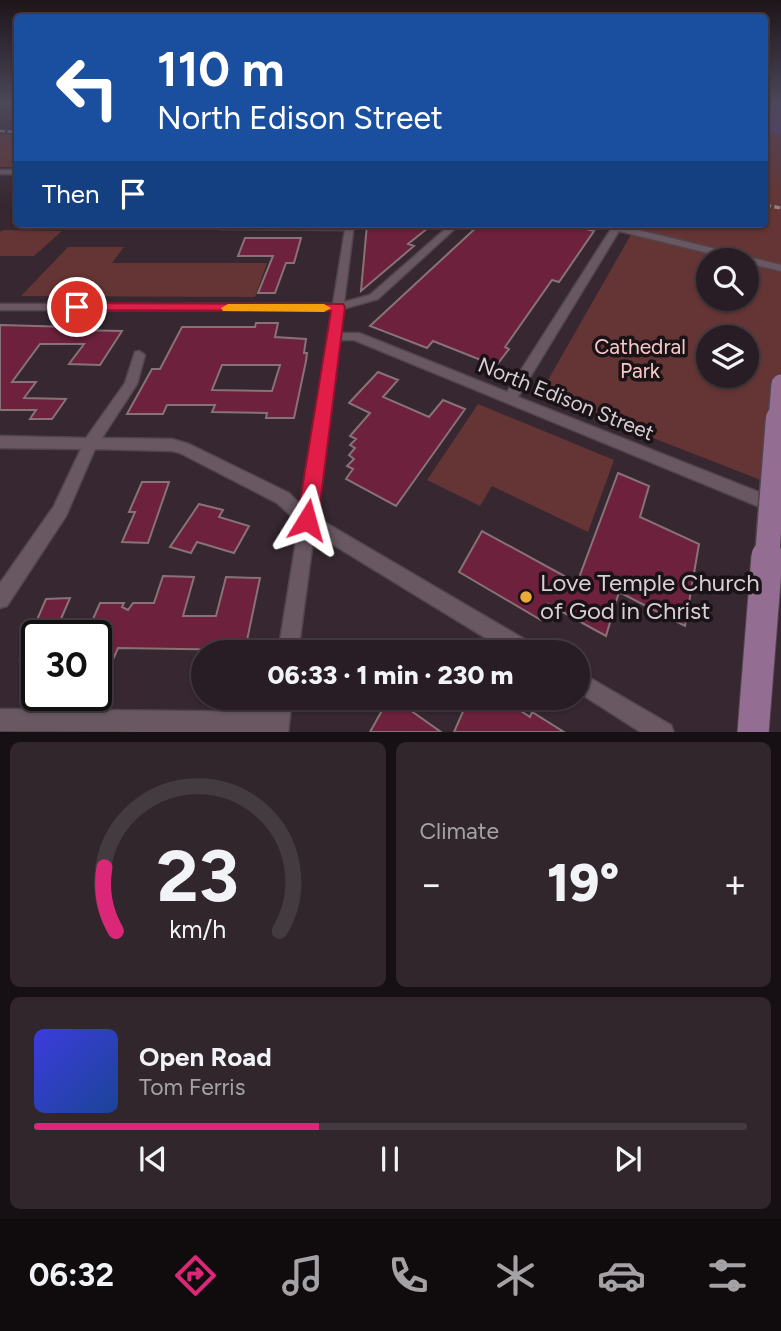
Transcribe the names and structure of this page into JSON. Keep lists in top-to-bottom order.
{
  "streets": {
    "street": ["North Edison Street"]
  },
  "parks": ["Cathedral Park"],
  "places": ["Love Temple Church of God in Christ"],
  "page": {
    "turn": ["110 m", "North Edison Street"],
    "then": "Then",
    "limit": "30",
    "trip": "06:33 · 1 min · 230 m",
    "tile": "Climate",
    "heat": ["−", "19°", "+"],
    "song": ["Open Road", "Tom Ferris"],
    "tabs": "06:32",
    "gauge": ["23", "km/h"]
  }
}
